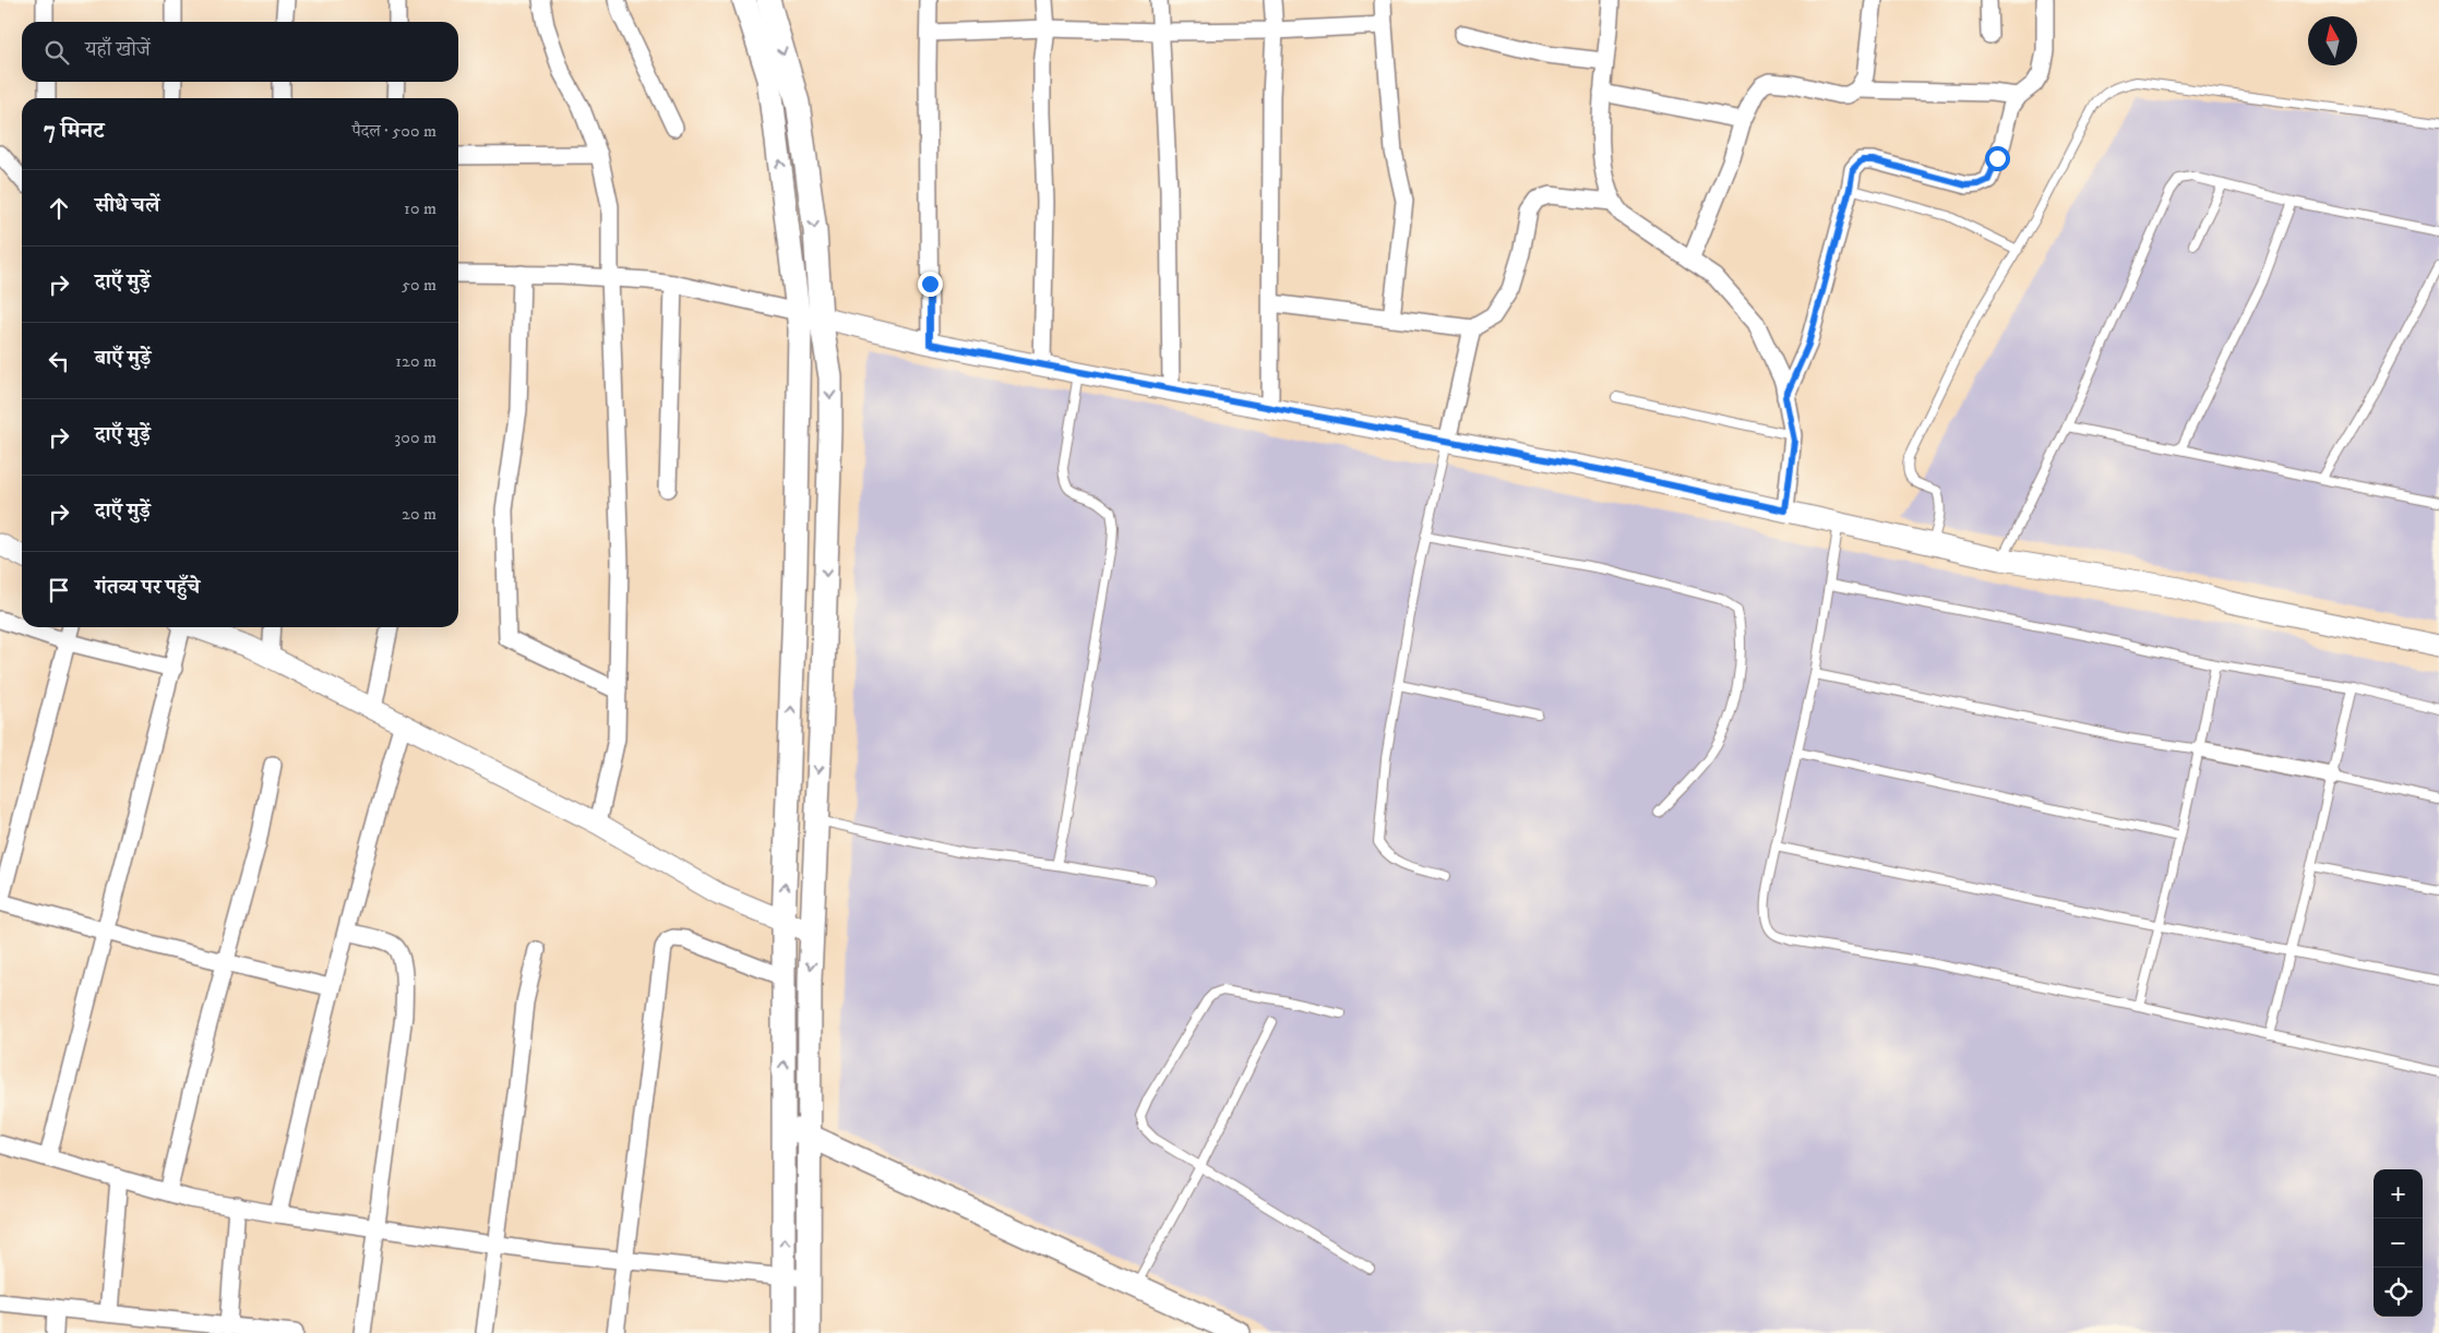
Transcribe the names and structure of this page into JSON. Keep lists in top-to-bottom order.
{
  "north": "top",
  "page": {
    "search": "यहाँ खोजें",
    "heading": ["7 मिनट", "पैदल · 500 m"],
    "list": [
      ["सीधे चलें", "10 m"],
      ["दाएँ मुड़ें", "50 m"],
      ["बाएँ मुड़ें", "120 m"],
      ["दाएँ मुड़ें", "300 m"],
      ["दाएँ मुड़ें", "20 m"],
      "गंतव्य पर पहुँचे"
    ],
    "map_buttons": ["+", "−"]
  }
}
